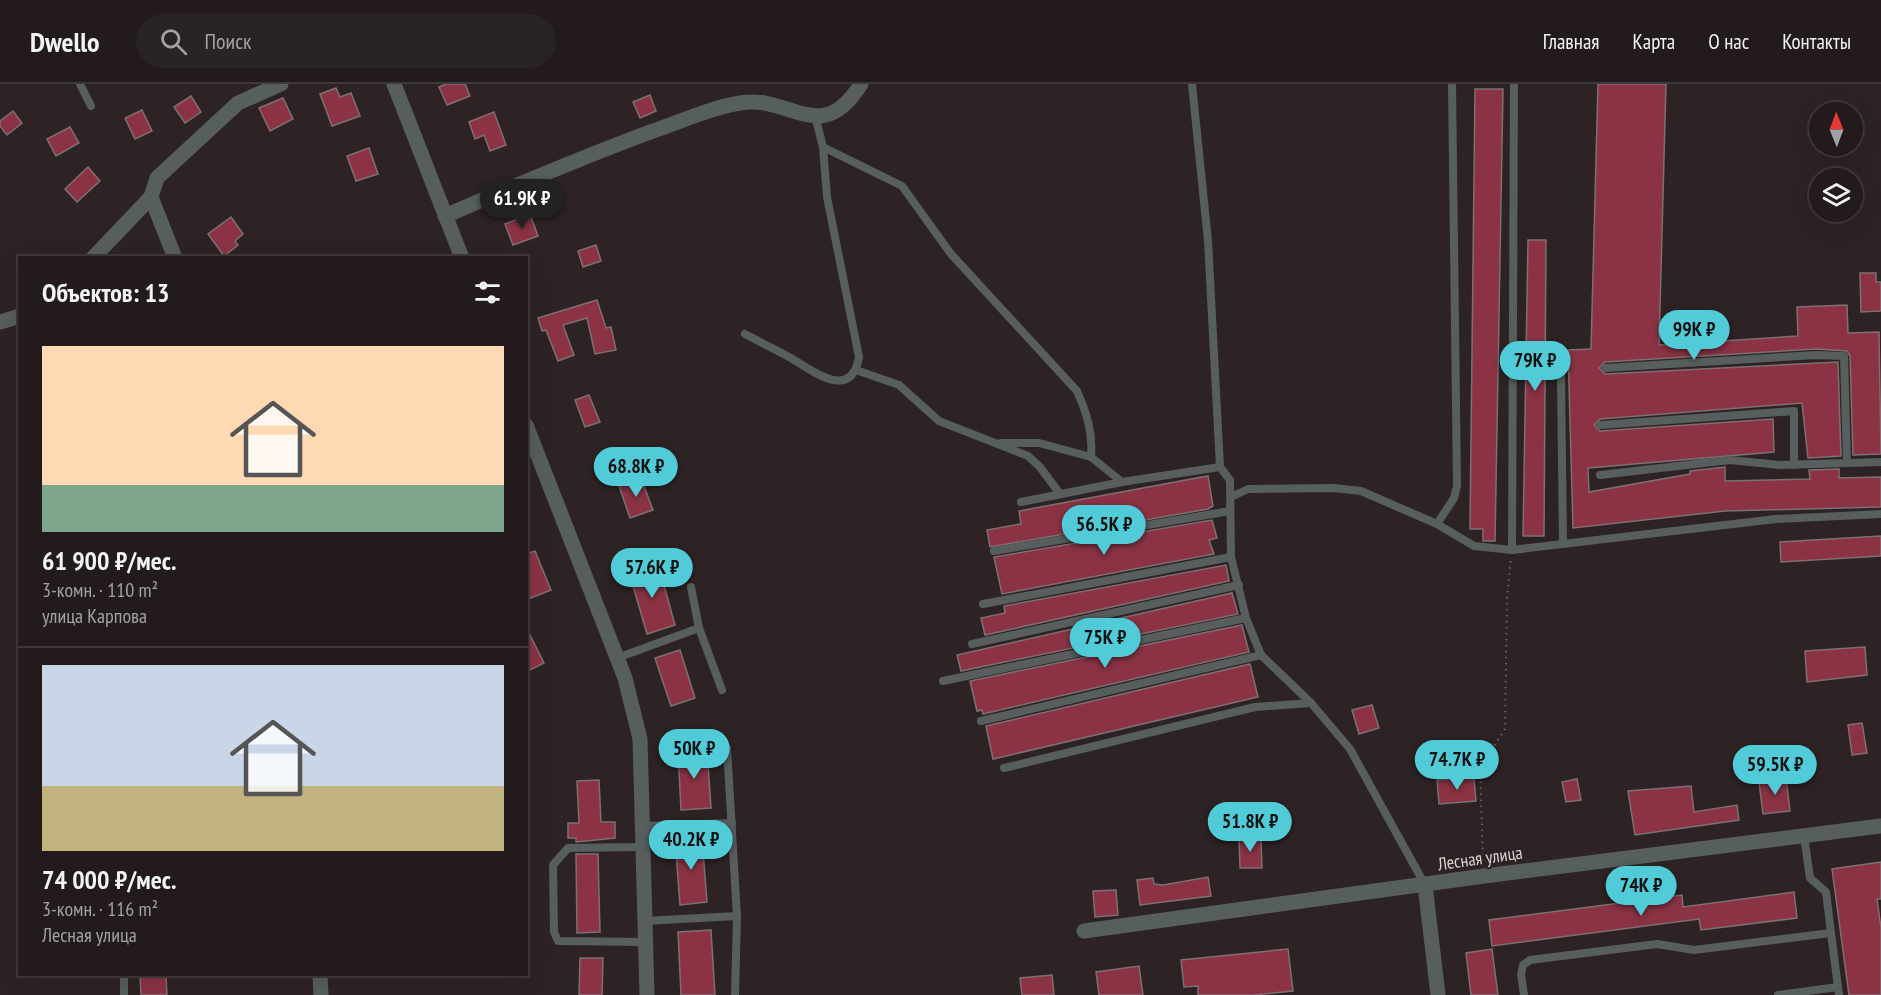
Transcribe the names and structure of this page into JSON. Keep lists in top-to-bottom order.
{
  "streets": {
    "street": ["Лесная улица"]
  },
  "north": "top",
  "page": {
    "header": "Dwello",
    "search": "Поиск",
    "nav": [
      "Главная",
      "Карта",
      "О нас",
      "Контакты"
    ],
    "price": [
      "61.9K ₽",
      "99K ₽",
      "79K ₽",
      "68.8K ₽",
      "56.5K ₽",
      "57.6K ₽",
      "75K ₽",
      "50K ₽",
      "74.7K ₽",
      "59.5K ₽",
      "51.8K ₽",
      "40.2K ₽",
      "74K ₽"
    ],
    "heading": "Объектов: 13",
    "list": [
      {
        "name": "61 900 ₽/мес.",
        "note": "3-комн. · 110 m² · улица Карпова"
      },
      {
        "name": "74 000 ₽/мес.",
        "note": "3-комн. · 116 m² · Лесная улица"
      }
    ]
  }
}
